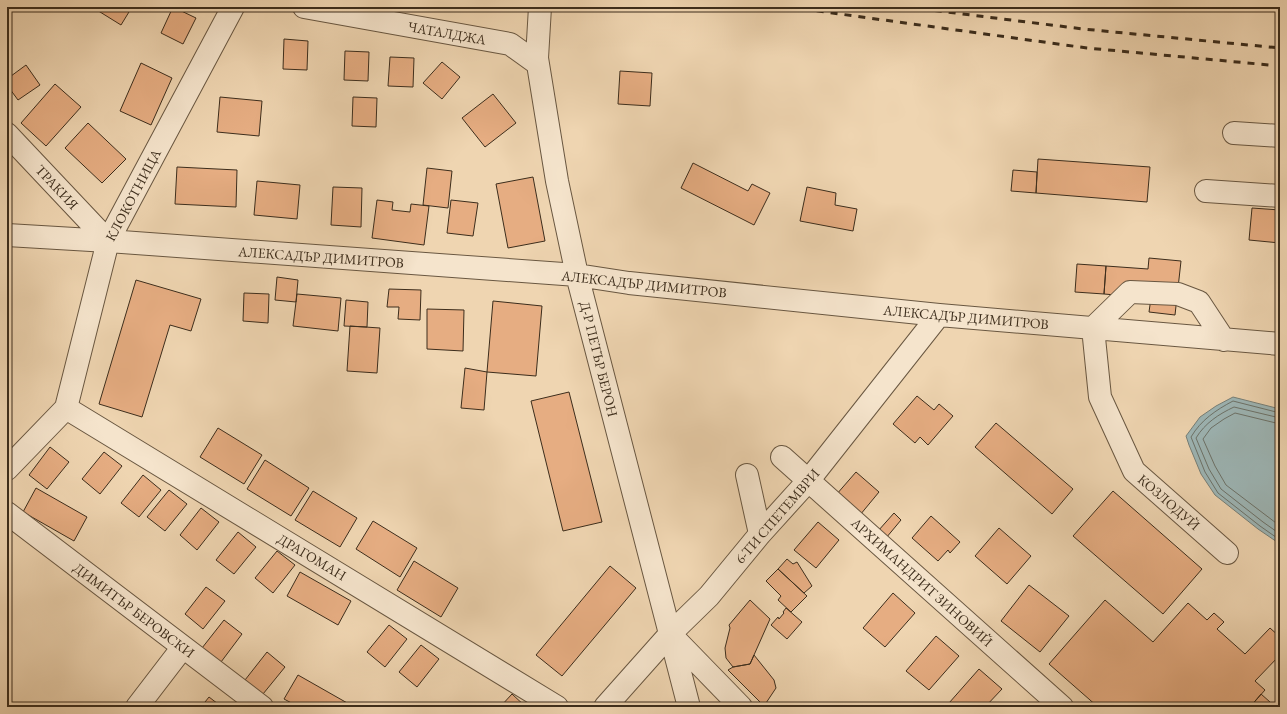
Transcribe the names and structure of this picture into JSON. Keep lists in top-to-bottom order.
{
  "streets": {
    "street": [
      "ЧАТАЛДЖА",
      "ТРАКИЯ",
      "КЛОКОТНИЦА",
      "АЛЕКСАДЪР ДИМИТРОВ",
      "Д-Р ПЕТЪР БЕРОН",
      "КОЗЛОДУЙ",
      "6-ТИ СПЕТЕМВРИ",
      "ДРАГОМАН",
      "АРХИМАНДРИТ ЗИНОВИЙ",
      "ДИМИТЪР БЕРОВСКИ"
    ]
  },
  "crossings": [
    ["ЧАТАЛДЖА", "Д-Р ПЕТЪР БЕРОН"],
    ["ТРАКИЯ", "КЛОКОТНИЦА"],
    ["ТРАКИЯ", "АЛЕКСАДЪР ДИМИТРОВ"],
    ["КЛОКОТНИЦА", "АЛЕКСАДЪР ДИМИТРОВ"],
    ["КЛОКОТНИЦА", "ДРАГОМАН"],
    ["АЛЕКСАДЪР ДИМИТРОВ", "Д-Р ПЕТЪР БЕРОН"],
    ["АЛЕКСАДЪР ДИМИТРОВ", "КОЗЛОДУЙ"],
    ["АЛЕКСАДЪР ДИМИТРОВ", "6-ТИ СПЕТЕМВРИ"],
    ["Д-Р ПЕТЪР БЕРОН", "6-ТИ СПЕТЕМВРИ"],
    ["6-ТИ СПЕТЕМВРИ", "АРХИМАНДРИТ ЗИНОВИЙ"]
  ]
}
